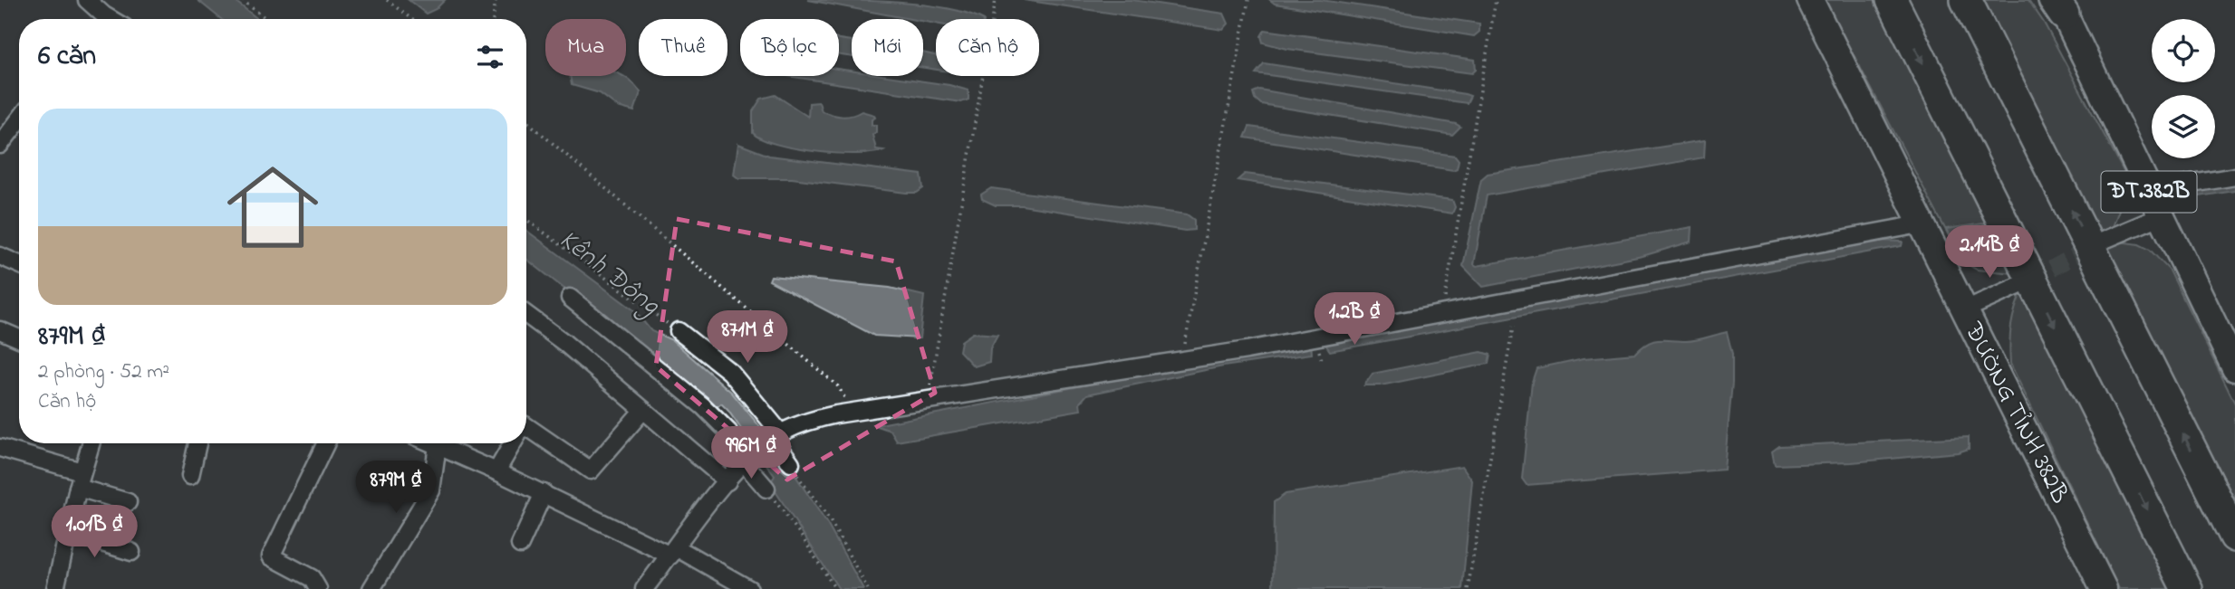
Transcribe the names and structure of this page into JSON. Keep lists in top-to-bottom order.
{
  "streets": {
    "main road": ["ĐT.382B", "ĐƯỜNG TỈNH 382B"]
  },
  "water": ["Kênh Đông"],
  "page": {
    "chip": [
      "Mua",
      "Thuê",
      "Bộ lọc",
      "Mới",
      "Căn hộ"
    ],
    "heading": "6 căn",
    "list": [
      {
        "name": "879M ₫",
        "note": "2 phòng · 52 m² · Căn hộ"
      }
    ],
    "price": [
      "2.14B ₫",
      "1.2B ₫",
      "871M ₫",
      "996M ₫",
      "879M ₫",
      "1.01B ₫"
    ]
  }
}
